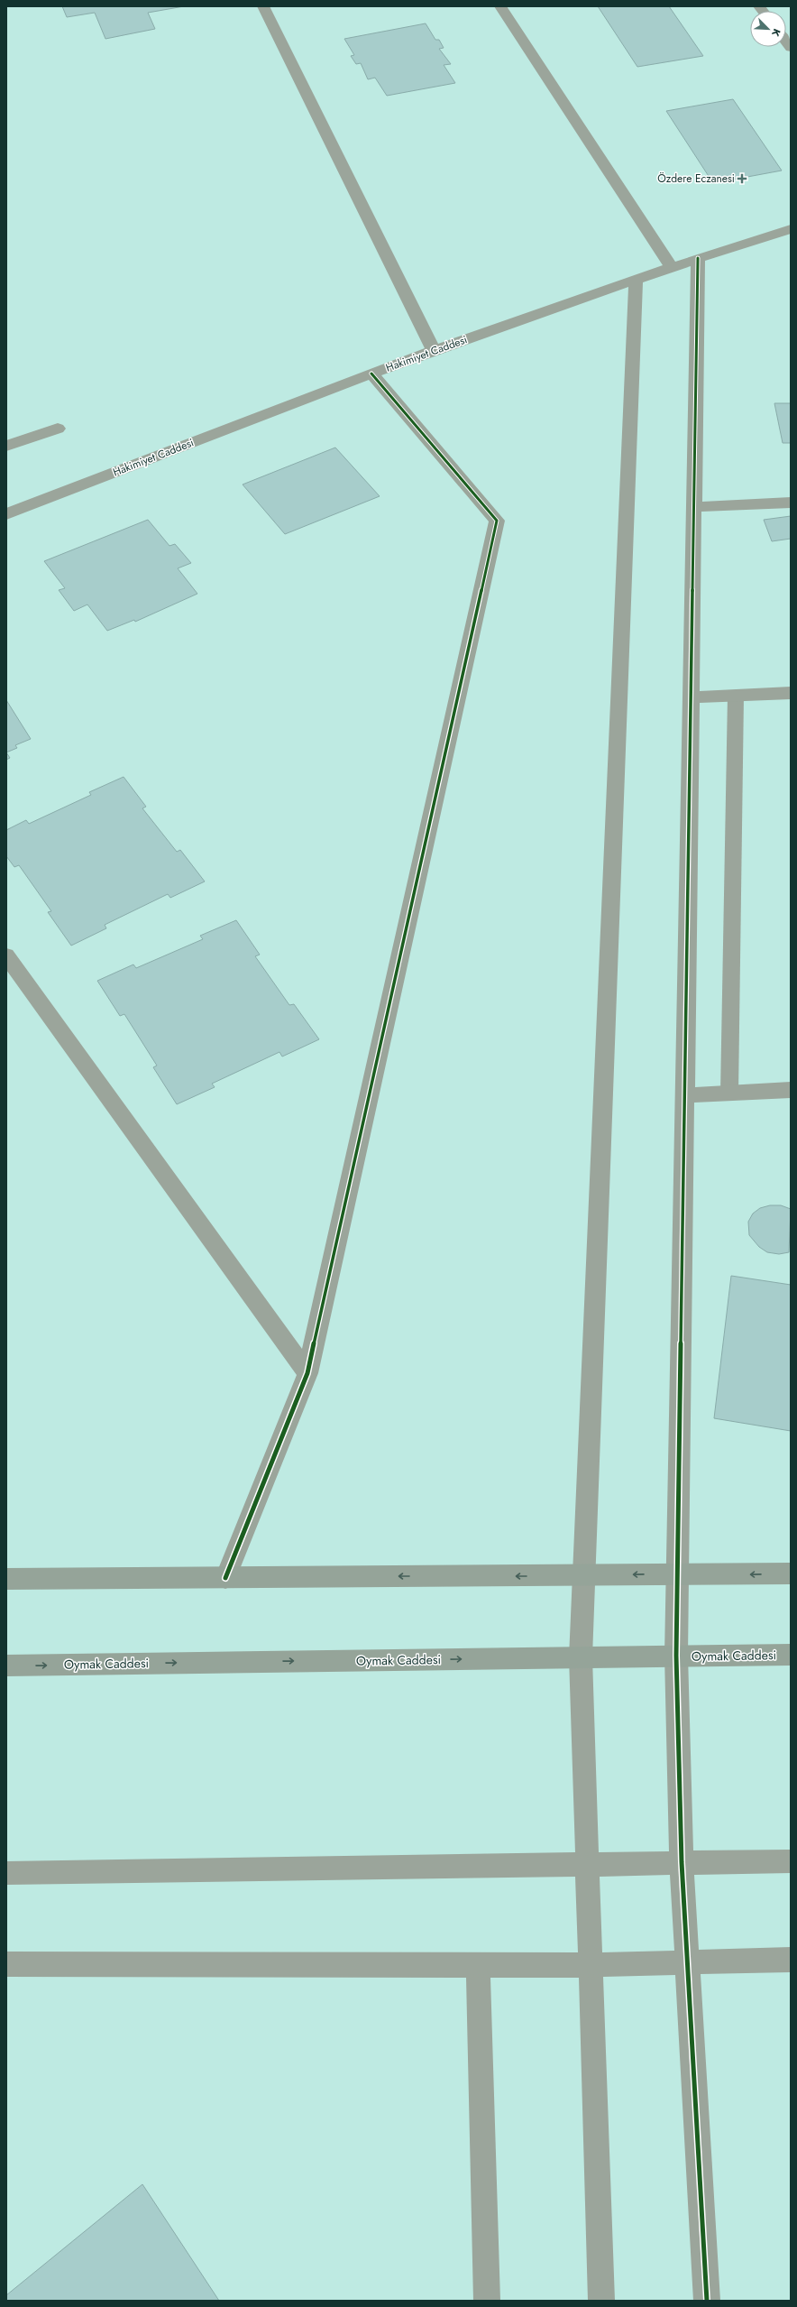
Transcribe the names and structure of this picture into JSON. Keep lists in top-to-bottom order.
{
  "streets": {
    "street": ["Hakimiyet Caddesi", "Oymak Caddesi"]
  },
  "places": {
    "health": ["Özdere Eczanesi"]
  },
  "north": "bottom right"
}
